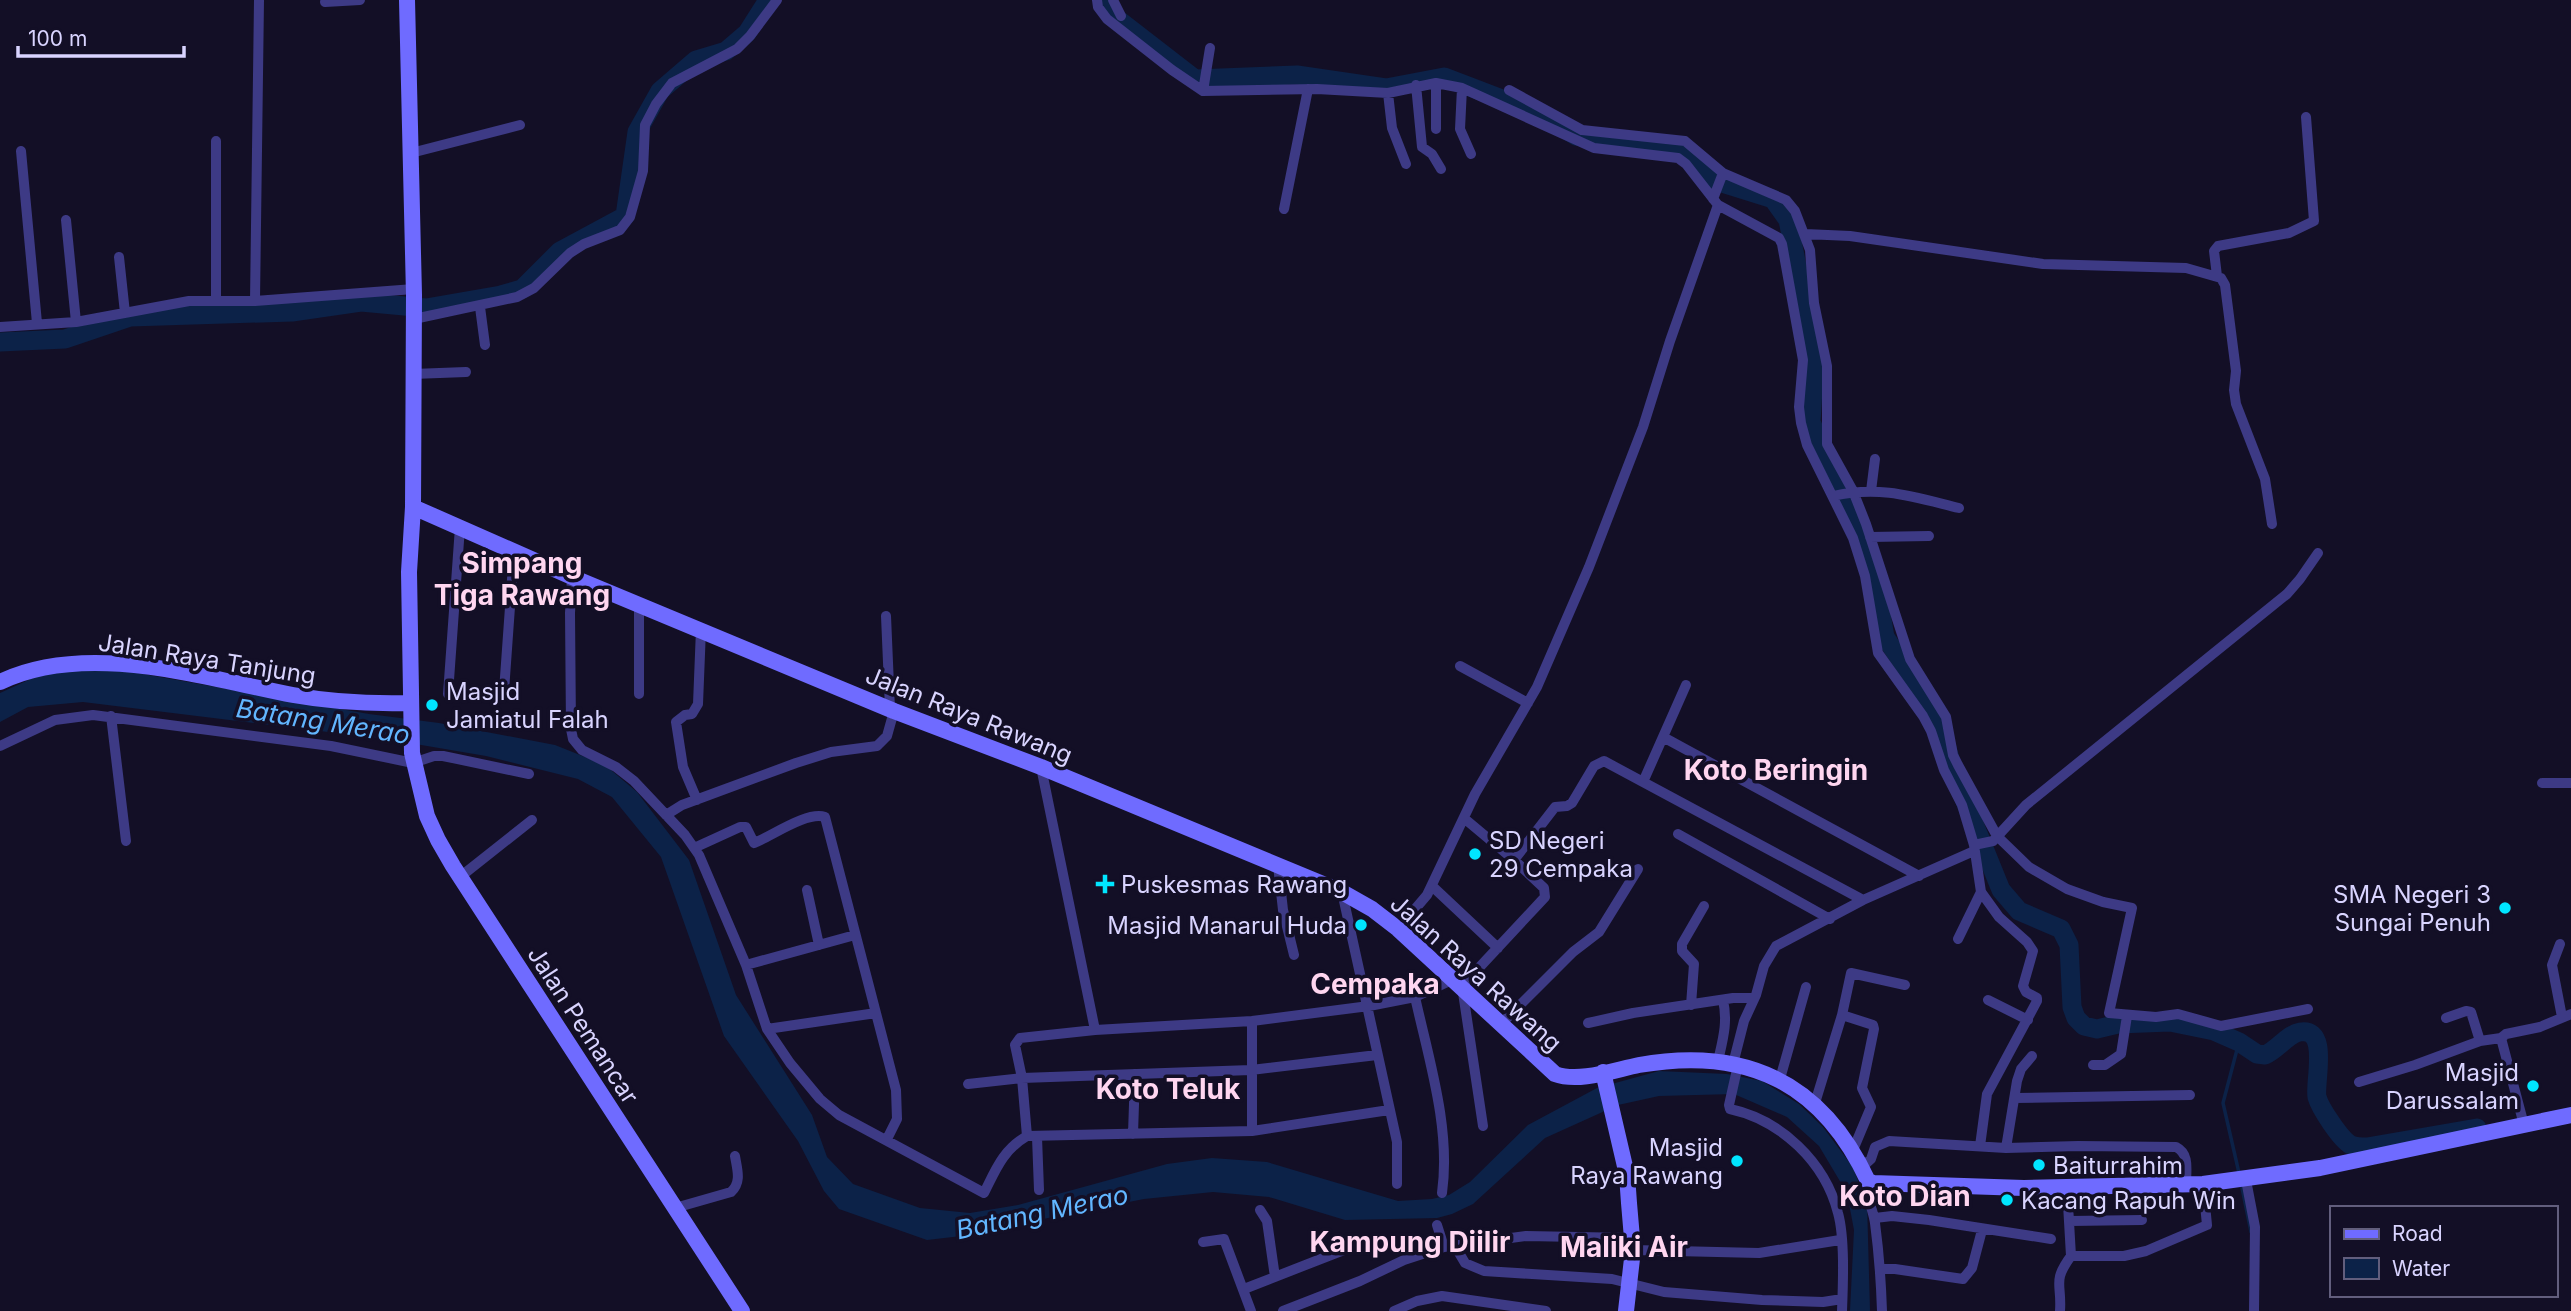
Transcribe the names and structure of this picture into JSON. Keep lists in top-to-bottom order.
{
  "streets": {
    "main road": ["Jalan Raya Tanjung", "Jalan Raya Rawang", "Jalan Pemancar"]
  },
  "crossings": [
    ["Jalan Raya Tanjung", "Jalan Pemancar"],
    ["Jalan Raya Rawang", "Jalan Pemancar"]
  ],
  "districts": [
    "Simpang Tiga Rawang",
    "Koto Beringin",
    "Cempaka",
    "Koto Teluk",
    "Koto Dian",
    "Kampung Diilir",
    "Maliki Air"
  ],
  "water": ["Batang Merao"],
  "places": {
    "other": [
      "Masjid Jamiatul Falah",
      "SD Negeri 29 Cempaka",
      "SMA Negeri 3 Sungai Penuh",
      "Masjid Manarul Huda",
      "Masjid Darussalam",
      "Masjid Raya Rawang",
      "Baiturrahim",
      "Kacang Rapuh Win"
    ],
    "health": ["Puskesmas Rawang"]
  },
  "legend": ["Road", "Water"],
  "scale_bar": "100 m"
}
